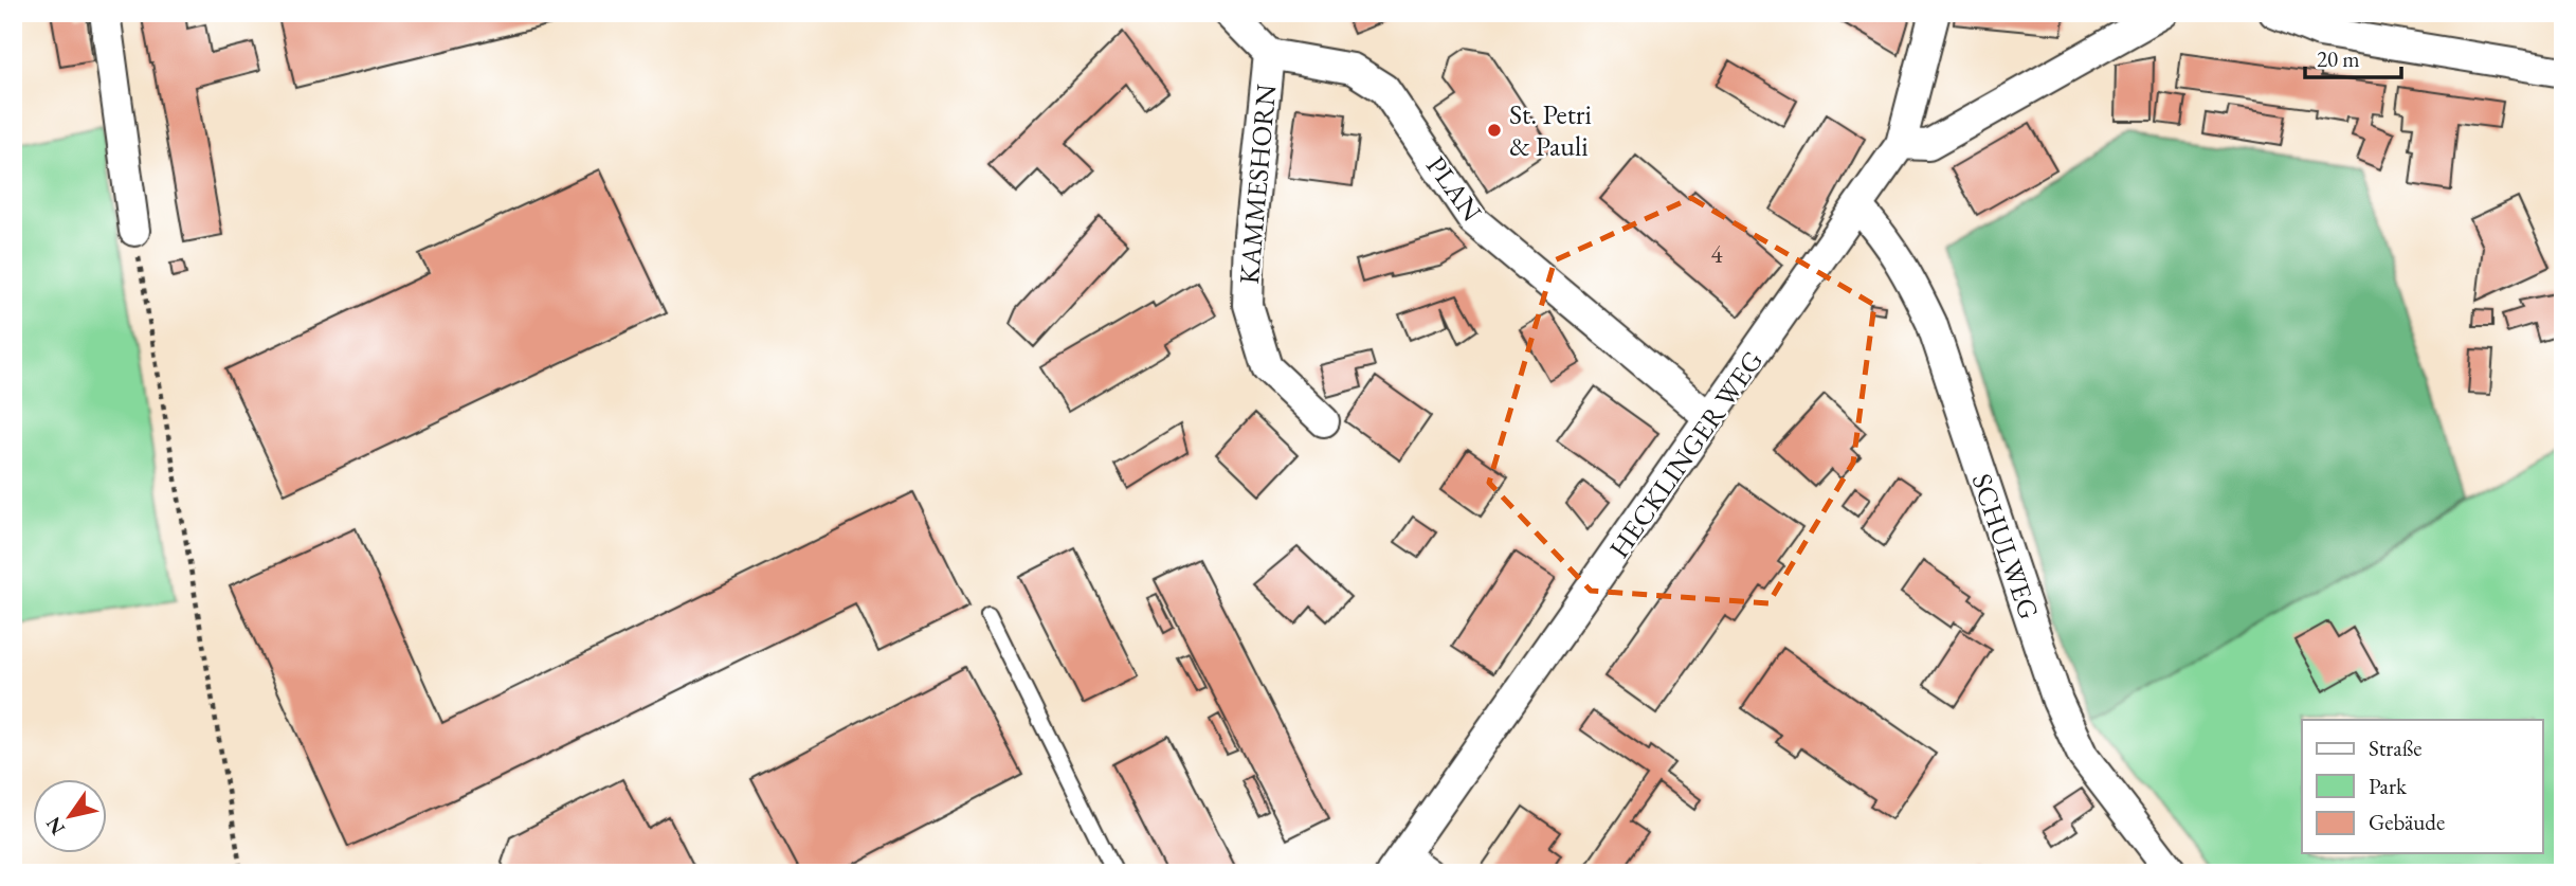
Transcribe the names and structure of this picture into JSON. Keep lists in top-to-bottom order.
{
  "streets": {
    "street": [
      "KAMMESHORN",
      "PLAN",
      "HECKLINGER WEG",
      "SCHULWEG"
    ]
  },
  "crossings": [
    ["KAMMESHORN", "PLAN"],
    ["PLAN", "HECKLINGER WEG"],
    ["HECKLINGER WEG", "SCHULWEG"]
  ],
  "places": ["St. Petri & Pauli"],
  "house_numbers": ["4"],
  "legend": ["Straße", "Park", "Gebäude"],
  "scale_bar": "20 m",
  "north": "bottom left"
}
